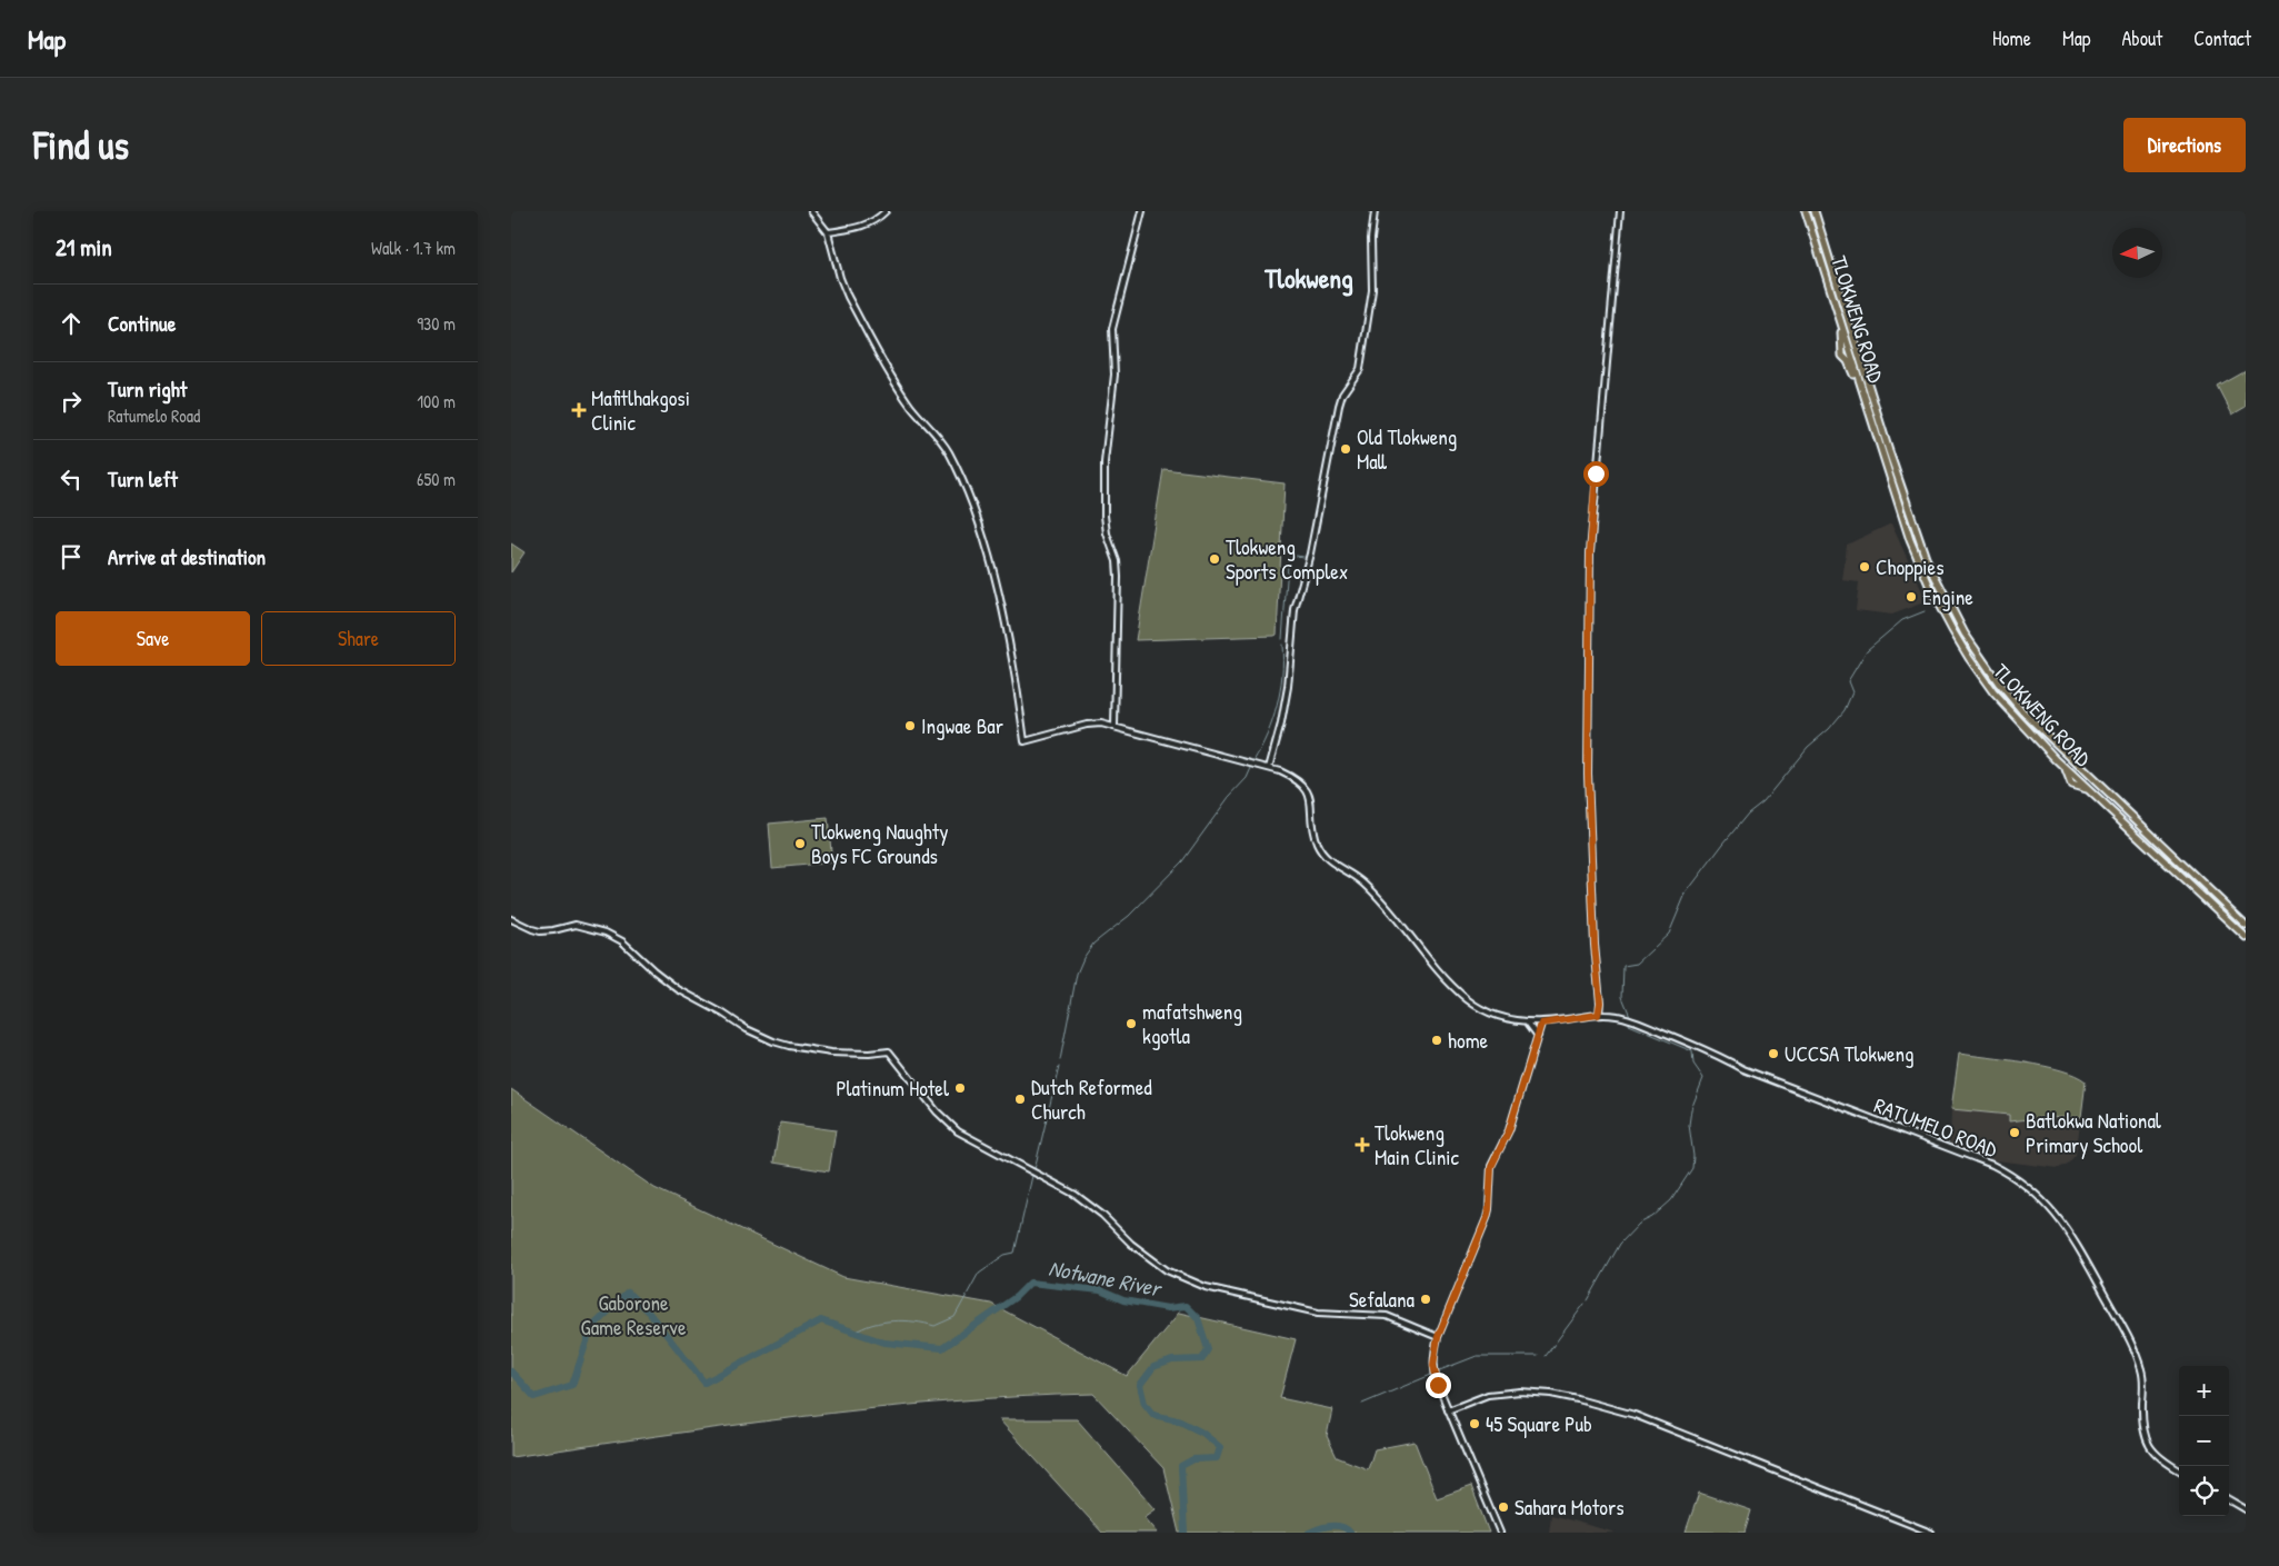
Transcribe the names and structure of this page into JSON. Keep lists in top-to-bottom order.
{
  "streets": {
    "main road": ["TLOKWENG ROAD"],
    "street": ["RATUMELO ROAD"]
  },
  "districts": ["Tlokweng"],
  "water": ["Notwane River"],
  "parks": ["Gaborone Game Reserve"],
  "places": {
    "health": ["Mafitlhakgosi Clinic", "Tlokweng Main Clinic"],
    "other": [
      "Old Tlokweng Mall",
      "Tlokweng Sports Complex",
      "Choppies",
      "Engine",
      "Ingwae Bar",
      "Tlokweng Naughty Boys FC Grounds",
      "mafatshweng kgotla",
      "home",
      "UCCSA Tlokweng",
      "Platinum Hotel",
      "Dutch Reformed Church",
      "Batlokwa National Primary School",
      "Sefalana",
      "45 Square Pub",
      "Sahara Motors"
    ]
  },
  "north": "left",
  "page": {
    "header": "Map",
    "nav": [
      "Home",
      "Map",
      "About",
      "Contact"
    ],
    "buttons": [
      "Directions",
      ["Save", "Share"]
    ],
    "title": "Find us",
    "heading": ["21 min", "Walk · 1.7 km"],
    "list": [
      ["Continue", "930 m"],
      ["Turn right", "Ratumelo Road", "100 m"],
      ["Turn left", "650 m"],
      "Arrive at destination"
    ],
    "map_buttons": ["+", "−"]
  }
}
